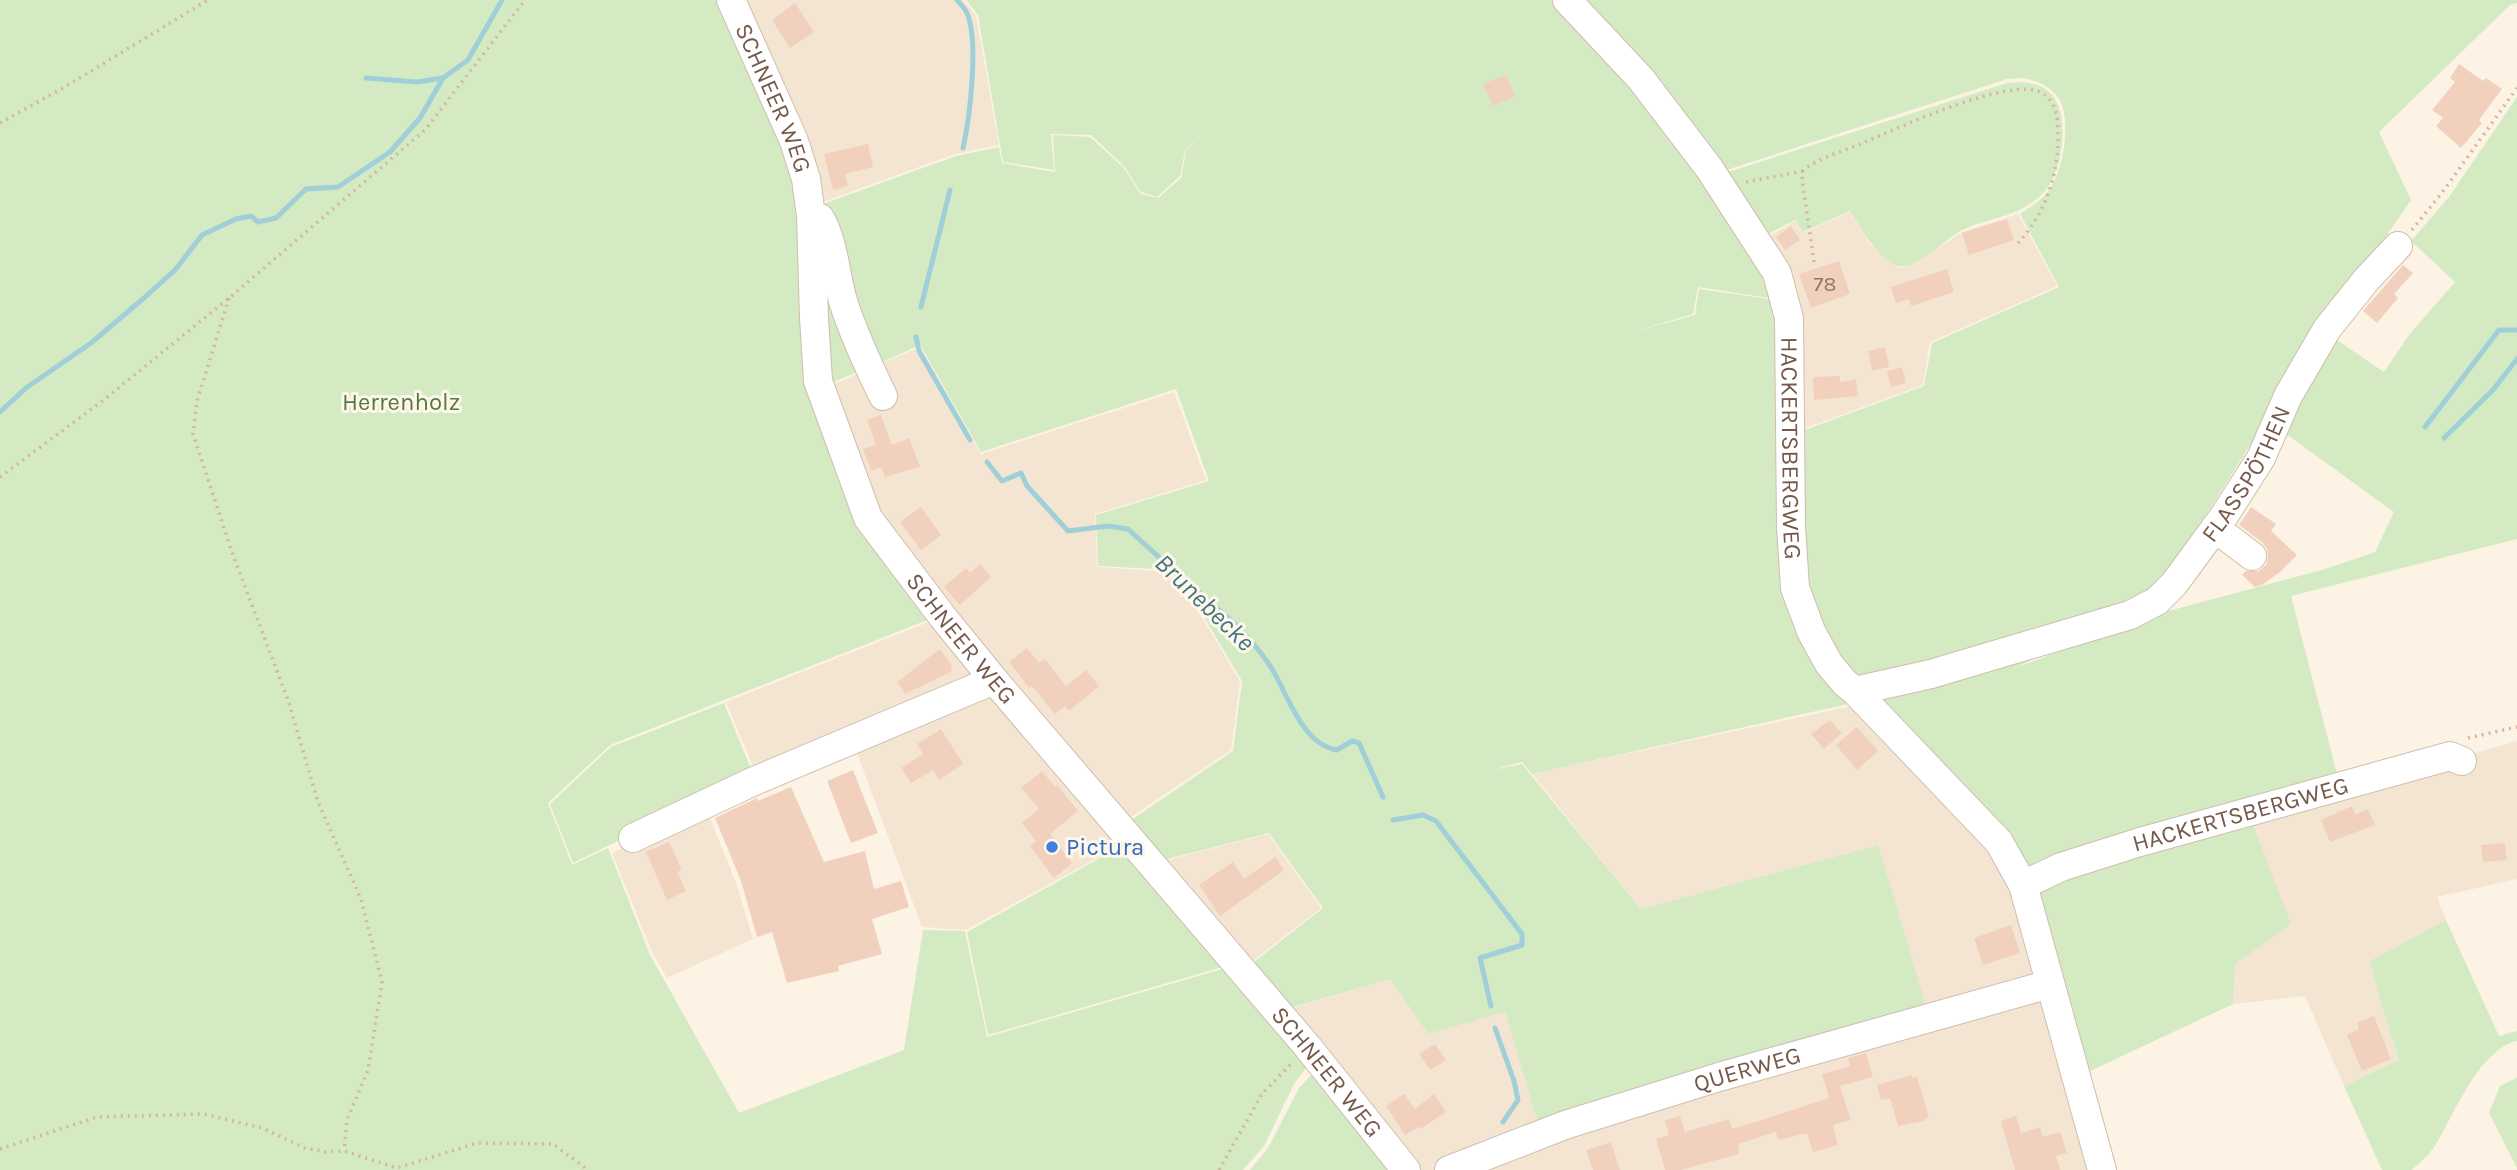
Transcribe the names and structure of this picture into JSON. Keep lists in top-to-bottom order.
{
  "streets": {
    "street": [
      "SCHNEER WEG",
      "HACKERTSBERGWEG",
      "FLASSPÖTHEN",
      "QUERWEG"
    ]
  },
  "crossings": [
    ["HACKERTSBERGWEG", "FLASSPÖTHEN"],
    ["HACKERTSBERGWEG", "QUERWEG"]
  ],
  "water": ["Brunebecke"],
  "parks": ["Herrenholz"],
  "places": ["Pictura"],
  "house_numbers": ["78"]
}
